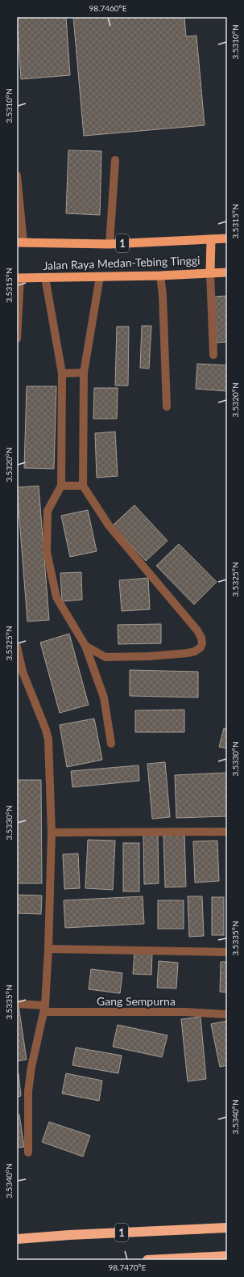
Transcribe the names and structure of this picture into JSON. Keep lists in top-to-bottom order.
{
  "streets": {
    "highway": ["1", "Jalan Raya Medan-Tebing Tinggi"],
    "street": ["Gang Sempurna"]
  },
  "coordinates": [
    "98.7460°E",
    "3.5310°N",
    "3.5315°N",
    "3.5320°N",
    "3.5325°N",
    "3.5330°N",
    "3.5335°N",
    "3.5340°N",
    "98.7470°E"
  ]
}
